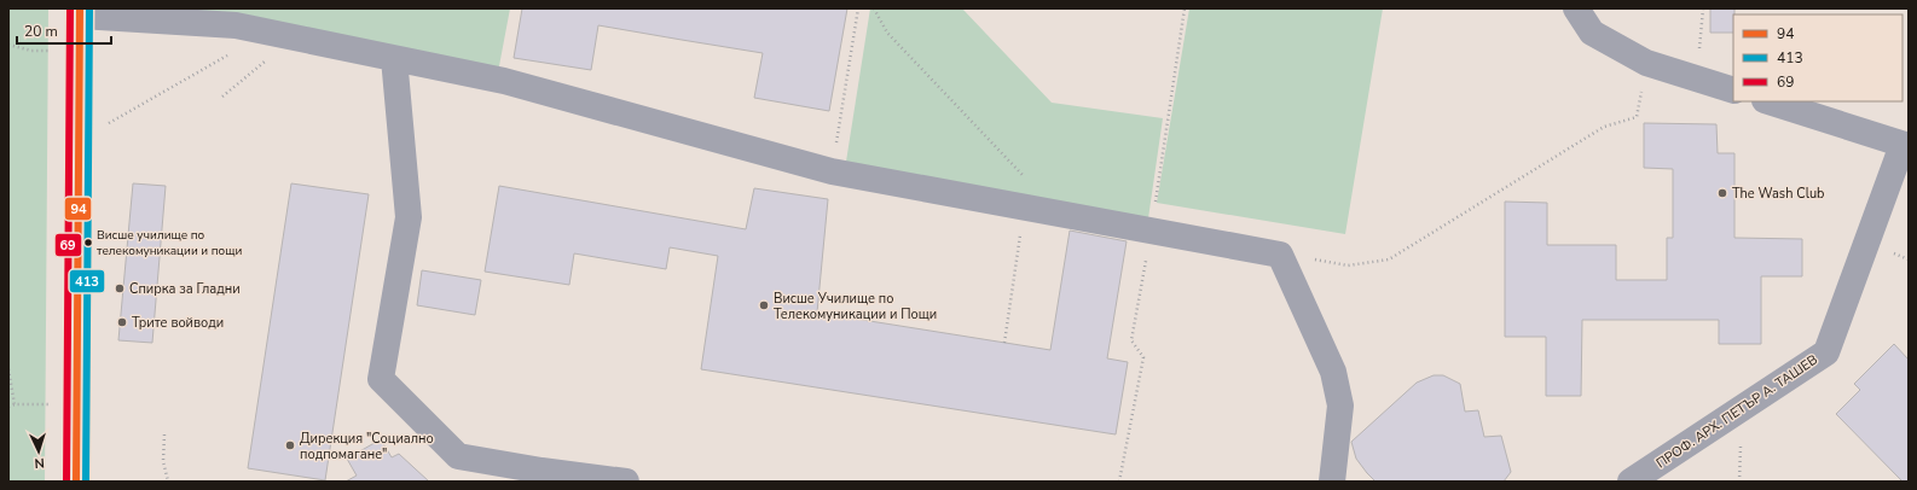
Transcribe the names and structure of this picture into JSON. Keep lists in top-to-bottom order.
{
  "streets": {
    "street": ["ПРОФ. АРХ. ПЕТЪР А. ТАШЕВ"]
  },
  "places": [
    "The Wash Club",
    "Висше училище по телекомуникации и пощи",
    "Спирка за Гладни",
    "Висше Училище по Телекомуникации и Пощи",
    "Трите войводи",
    "Дирекция \"Социално подпомагане\""
  ],
  "lines": ["transit line 94", "transit line 413", "transit line 69"],
  "legend": ["94", "413", "69"],
  "scale_bar": "20 m",
  "north": "bottom"
}
